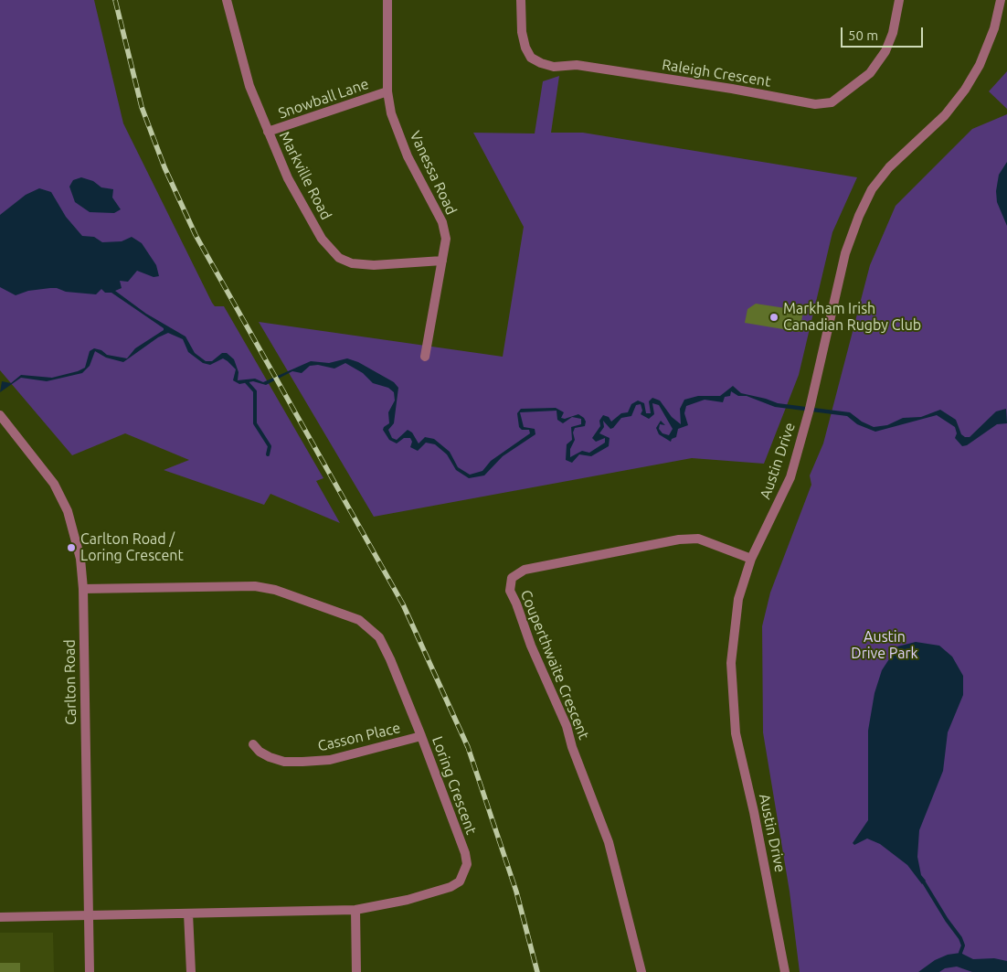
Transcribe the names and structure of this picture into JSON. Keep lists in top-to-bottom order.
{
  "streets": {
    "street": [
      "Raleigh Crescent",
      "Snowball Lane",
      "Vanessa Road",
      "Markville Road",
      "Austin Drive",
      "Couperthwaite Crescent",
      "Carlton Road",
      "Casson Place",
      "Loring Crescent"
    ]
  },
  "crossings": [
    ["Snowball Lane", "Vanessa Road"],
    ["Snowball Lane", "Markville Road"],
    ["Vanessa Road", "Markville Road"],
    ["Austin Drive", "Couperthwaite Crescent"],
    ["Carlton Road", "Loring Crescent"],
    ["Casson Place", "Loring Crescent"]
  ],
  "parks": ["Austin Drive Park"],
  "places": ["Markham Irish Canadian Rugby Club", "Carlton Road / Loring Crescent"],
  "scale_bar": "50 m"
}
